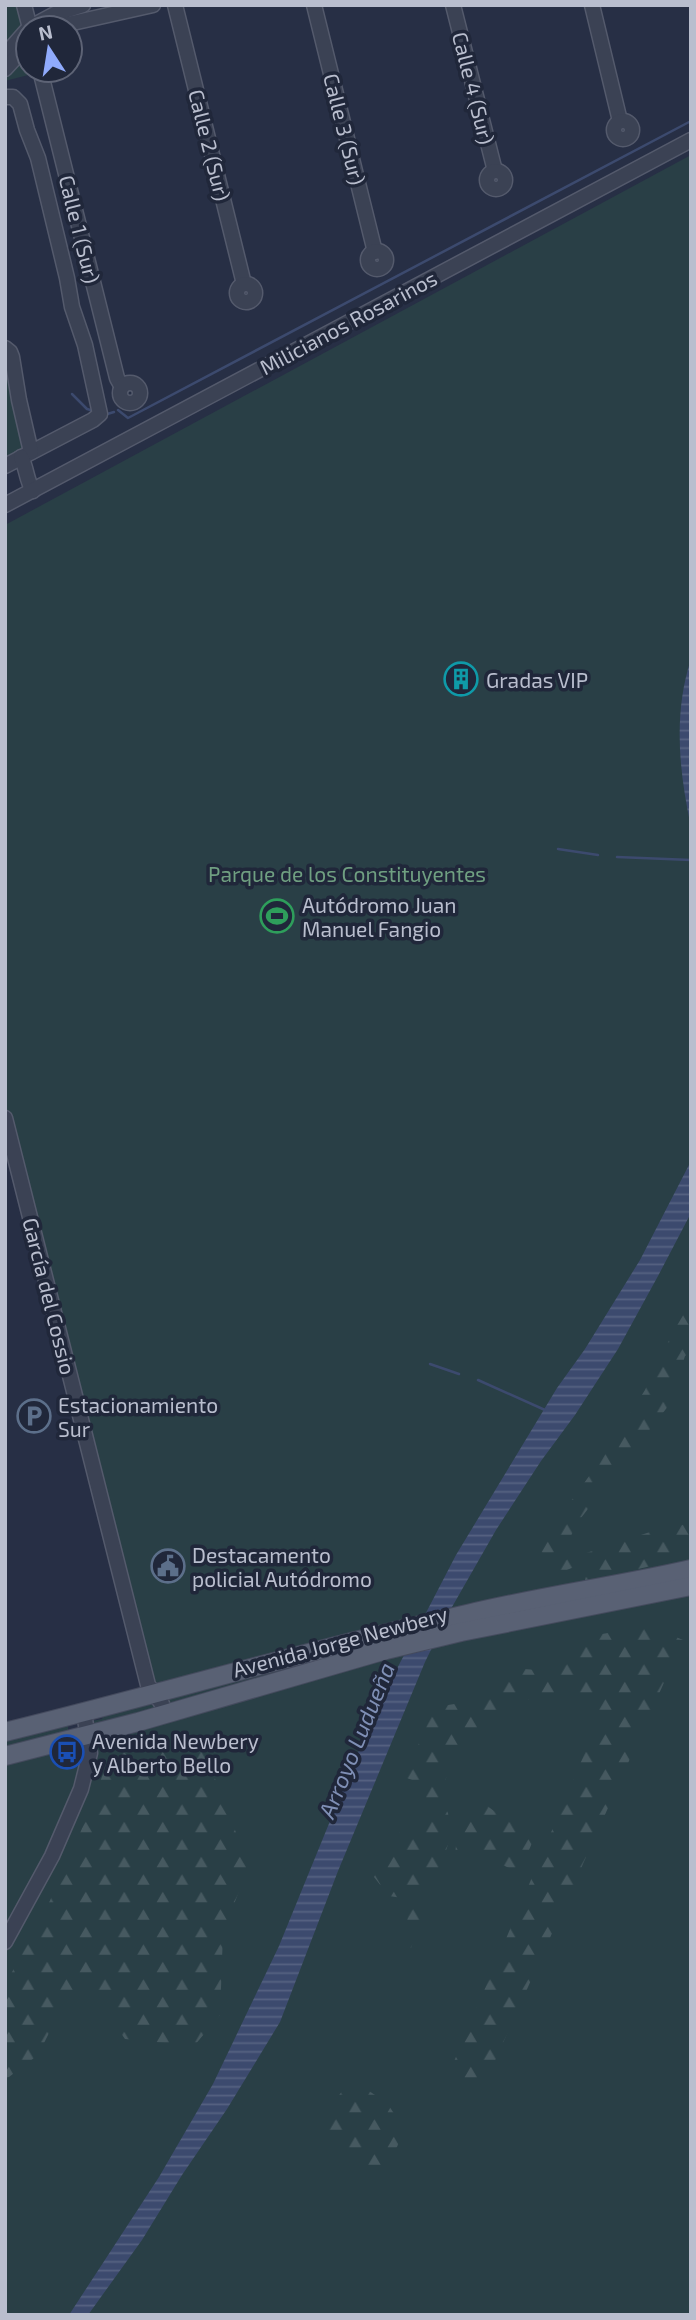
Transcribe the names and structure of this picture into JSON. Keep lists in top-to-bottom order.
{
  "streets": {
    "main road": ["Avenida Jorge Newbery"],
    "street": [
      "Calle 4 (Sur)",
      "Calle 3 (Sur)",
      "Calle 2 (Sur)",
      "Calle 1 (Sur)",
      "Milicianos Rosarinos",
      "García del Cossio"
    ]
  },
  "crossings": [
    ["García del Cossio", "Avenida Jorge Newbery"]
  ],
  "water": ["Arroyo Ludueña"],
  "parks": ["Parque de los Constituyentes"],
  "places": {
    "building": ["Gradas VIP"],
    "sports": ["Autódromo Juan Manuel Fangio"],
    "parking": ["Estacionamiento Sur"],
    "public building": ["Destacamento policial Autódromo"],
    "bus stop": ["Avenida Newbery y Alberto Bello"]
  },
  "north": "top"
}
